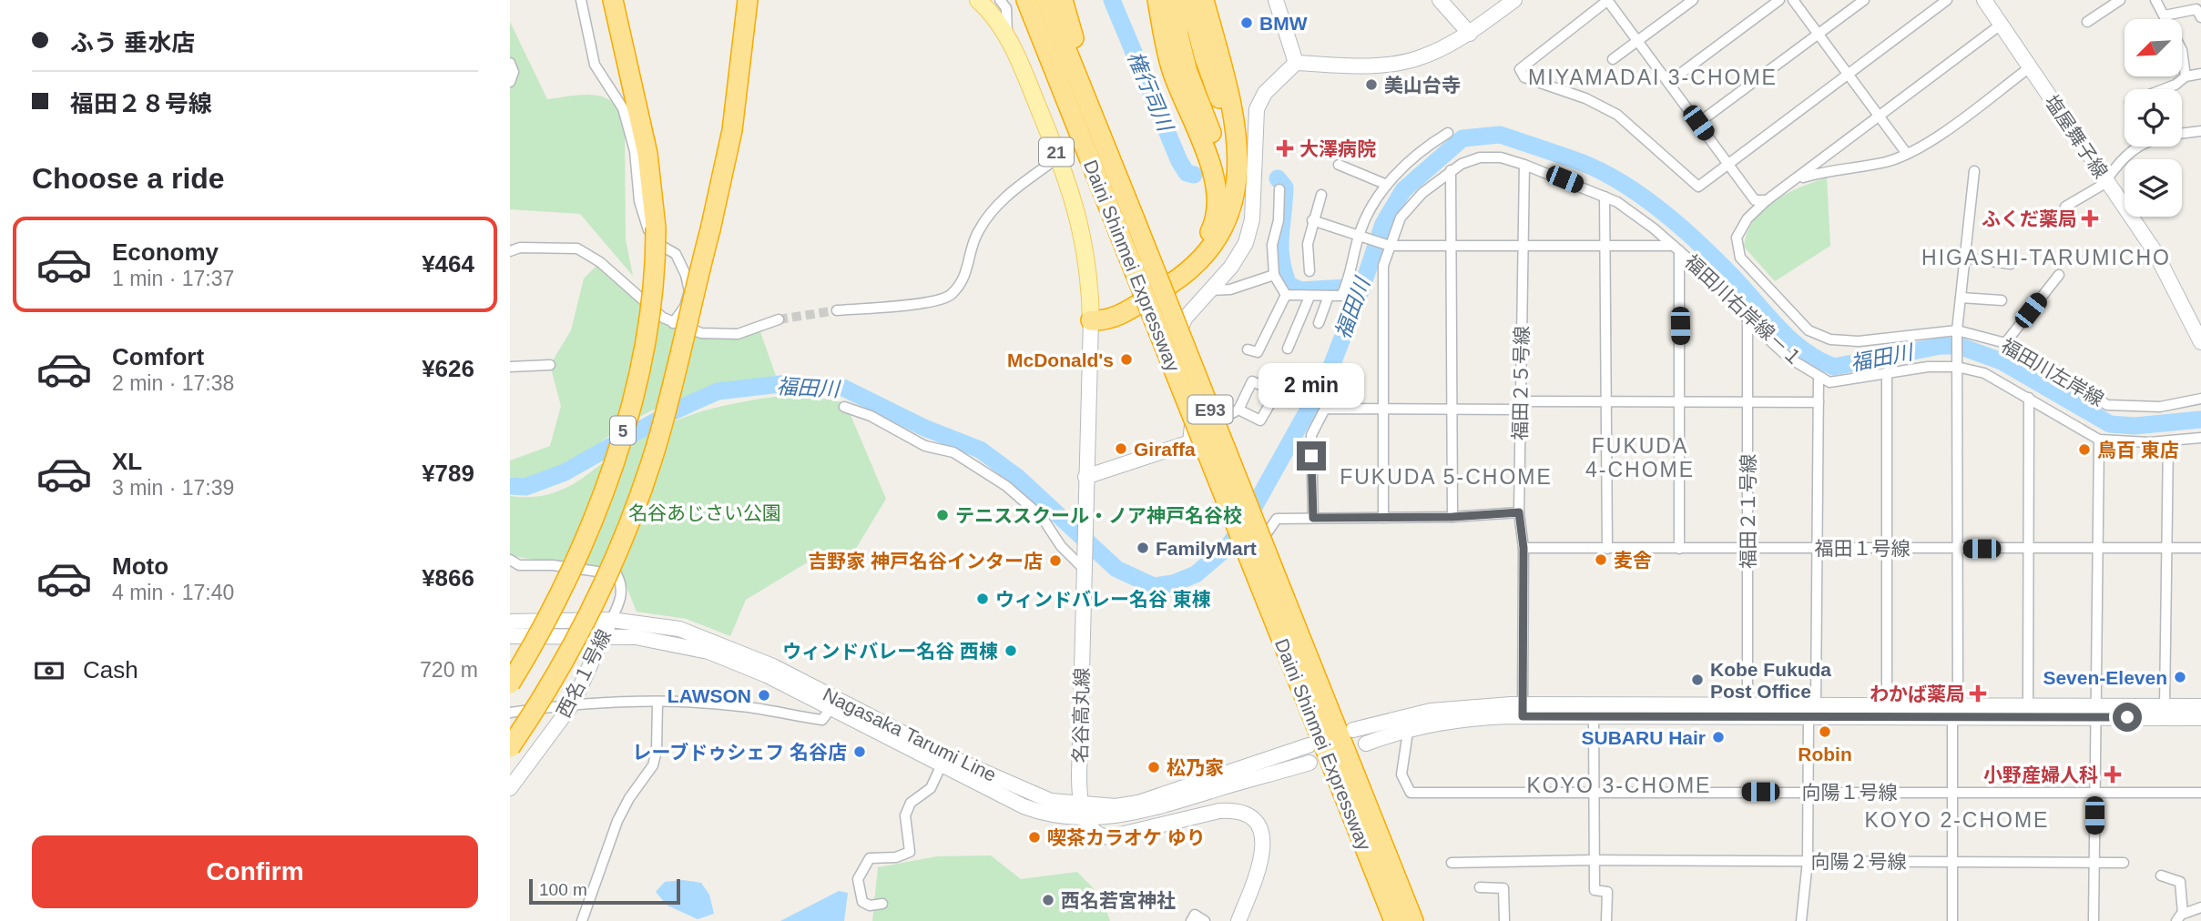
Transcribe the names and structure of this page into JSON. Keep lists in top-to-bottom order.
{
  "streets": {
    "highway": ["Daini Shinmei Expressway", "E93", "5"],
    "main road": [
      "塩屋舞子線",
      "21",
      "西名１号線",
      "名谷高丸線",
      "Nagasaka Tarumi Line"
    ],
    "street": [
      "福田川右岸線－１",
      "福田川左岸線",
      "福田２５号線",
      "福田２１号線",
      "福田１号線",
      "向陽１号線",
      "向陽２号線"
    ]
  },
  "crossings": [
    ["21", "名谷高丸線"],
    ["福田川右岸線－１", "福田２５号線"],
    ["福田川右岸線－１", "福田２１号線"],
    ["福田２５号線", "福田１号線"],
    ["福田２１号線", "福田１号線"],
    ["西名１号線", "Nagasaka Tarumi Line"],
    ["名谷高丸線", "Nagasaka Tarumi Line"]
  ],
  "districts": [
    "MIYAMADAI 3-CHOME",
    "HIGASHI-TARUMICHO",
    "FUKUDA 4-CHOME",
    "FUKUDA 5-CHOME",
    "KOYO 3-CHOME",
    "KOYO 2-CHOME"
  ],
  "water": ["権行司川", "福田川"],
  "parks": ["名谷あじさい公園"],
  "places": {
    "other": [
      "BMW",
      "美山台寺",
      "McDonald's",
      "Giraffa",
      "鳥百 東店",
      "テニススクール・ノア神戸名谷校",
      "FamilyMart",
      "麦舎",
      "吉野家 神戸名谷インター店",
      "ウィンドバレー名谷 東棟",
      "ウィンドバレー名谷 西棟",
      "Seven-Eleven",
      "Kobe Fukuda Post Office",
      "LAWSON",
      "Robin",
      "SUBARU Hair",
      "レーブドゥシェフ 名谷店",
      "松乃家",
      "喫茶カラオケ ゆり",
      "西名若宮神社"
    ],
    "health": [
      "大澤病院",
      "ふくだ薬局",
      "わかば薬局",
      "小野産婦人科"
    ]
  },
  "scale_bar": "100 m",
  "north": "bottom left",
  "page": {
    "banner": ["ふう 垂水店", "福田２８号線"],
    "heading": "Choose a ride",
    "list": [
      {
        "name": "Economy",
        "note": "1 min · 17:37",
        "value": "¥464"
      },
      {
        "name": "Comfort",
        "note": "2 min · 17:38",
        "value": "¥626"
      },
      {
        "name": "XL",
        "note": "3 min · 17:39",
        "value": "¥789"
      },
      {
        "name": "Moto",
        "note": "4 min · 17:40",
        "value": "¥866"
      }
    ],
    "bubble": "2 min",
    "pay": ["Cash", "720 m"],
    "buttons": "Confirm",
    "scale": "100 m"
  }
}
